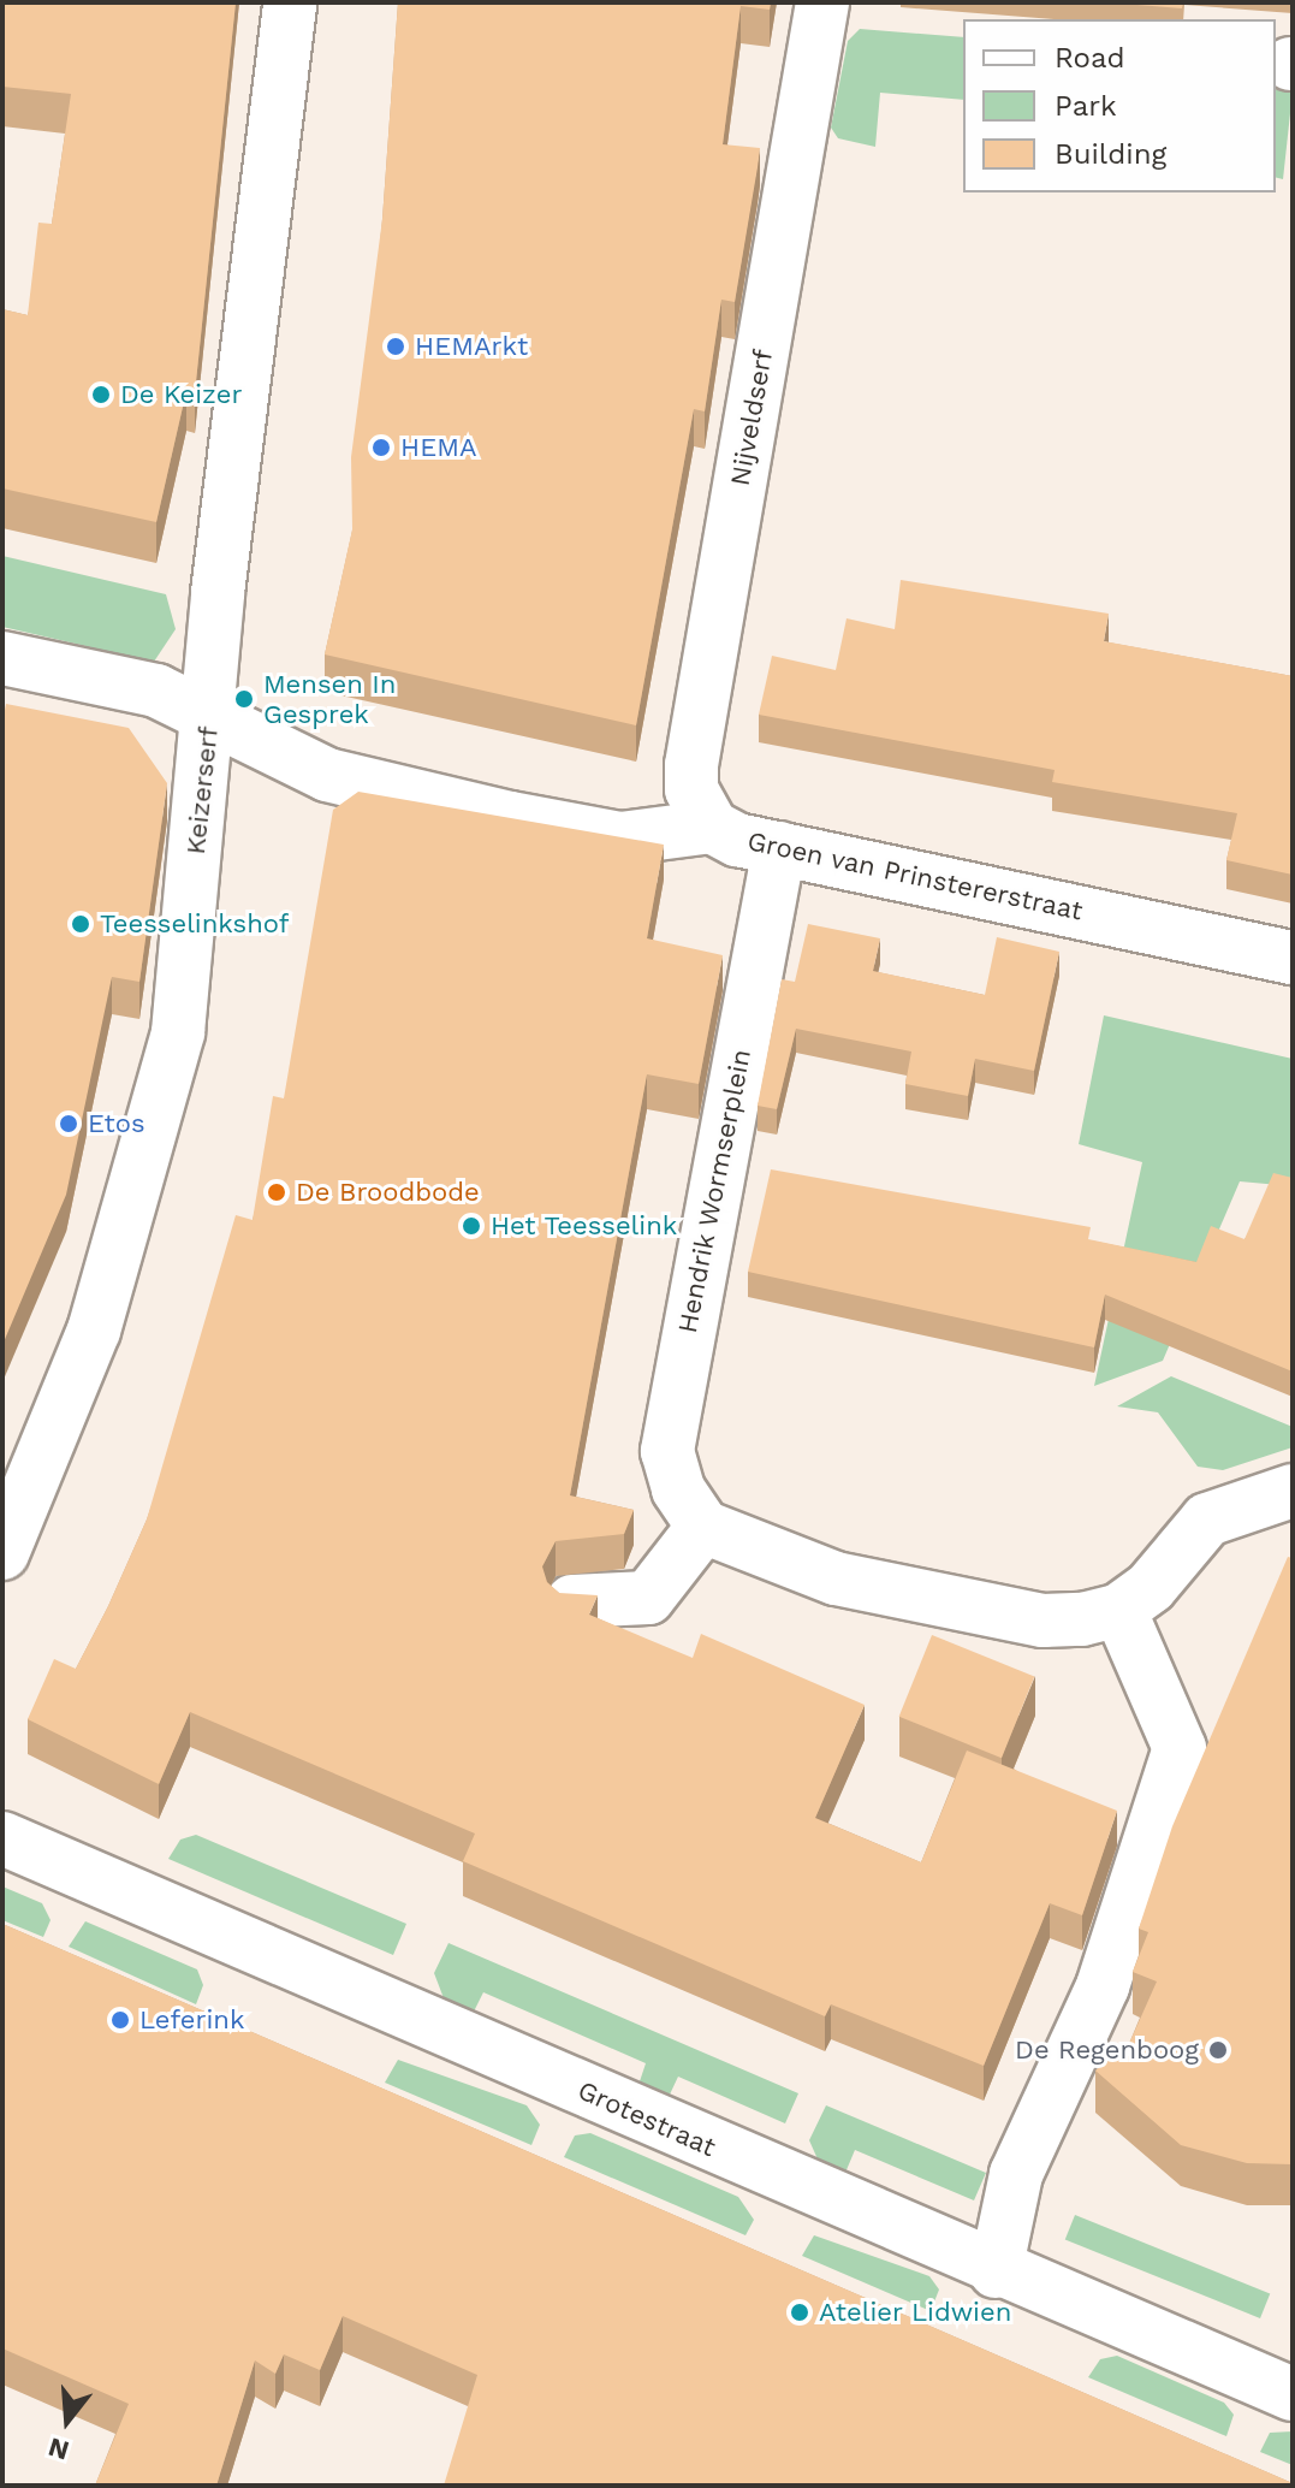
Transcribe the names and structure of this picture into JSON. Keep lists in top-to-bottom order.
{
  "streets": {
    "street": [
      "Nijveldserf",
      "Keizerserf",
      "Groen van Prinstererstraat",
      "Hendrik Wormserplein",
      "Grotestraat"
    ]
  },
  "crossings": [
    ["Nijveldserf", "Groen van Prinstererstraat"],
    ["Keizerserf", "Groen van Prinstererstraat"],
    ["Groen van Prinstererstraat", "Hendrik Wormserplein"]
  ],
  "places": [
    "HEMArkt",
    "De Keizer",
    "HEMA",
    "Mensen In Gesprek",
    "Teesselinkshof",
    "Etos",
    "De Broodbode",
    "Het Teesselink",
    "Leferink",
    "De Regenboog",
    "Atelier Lidwien"
  ],
  "legend": ["Road", "Park", "Building"],
  "north": "bottom"
}
